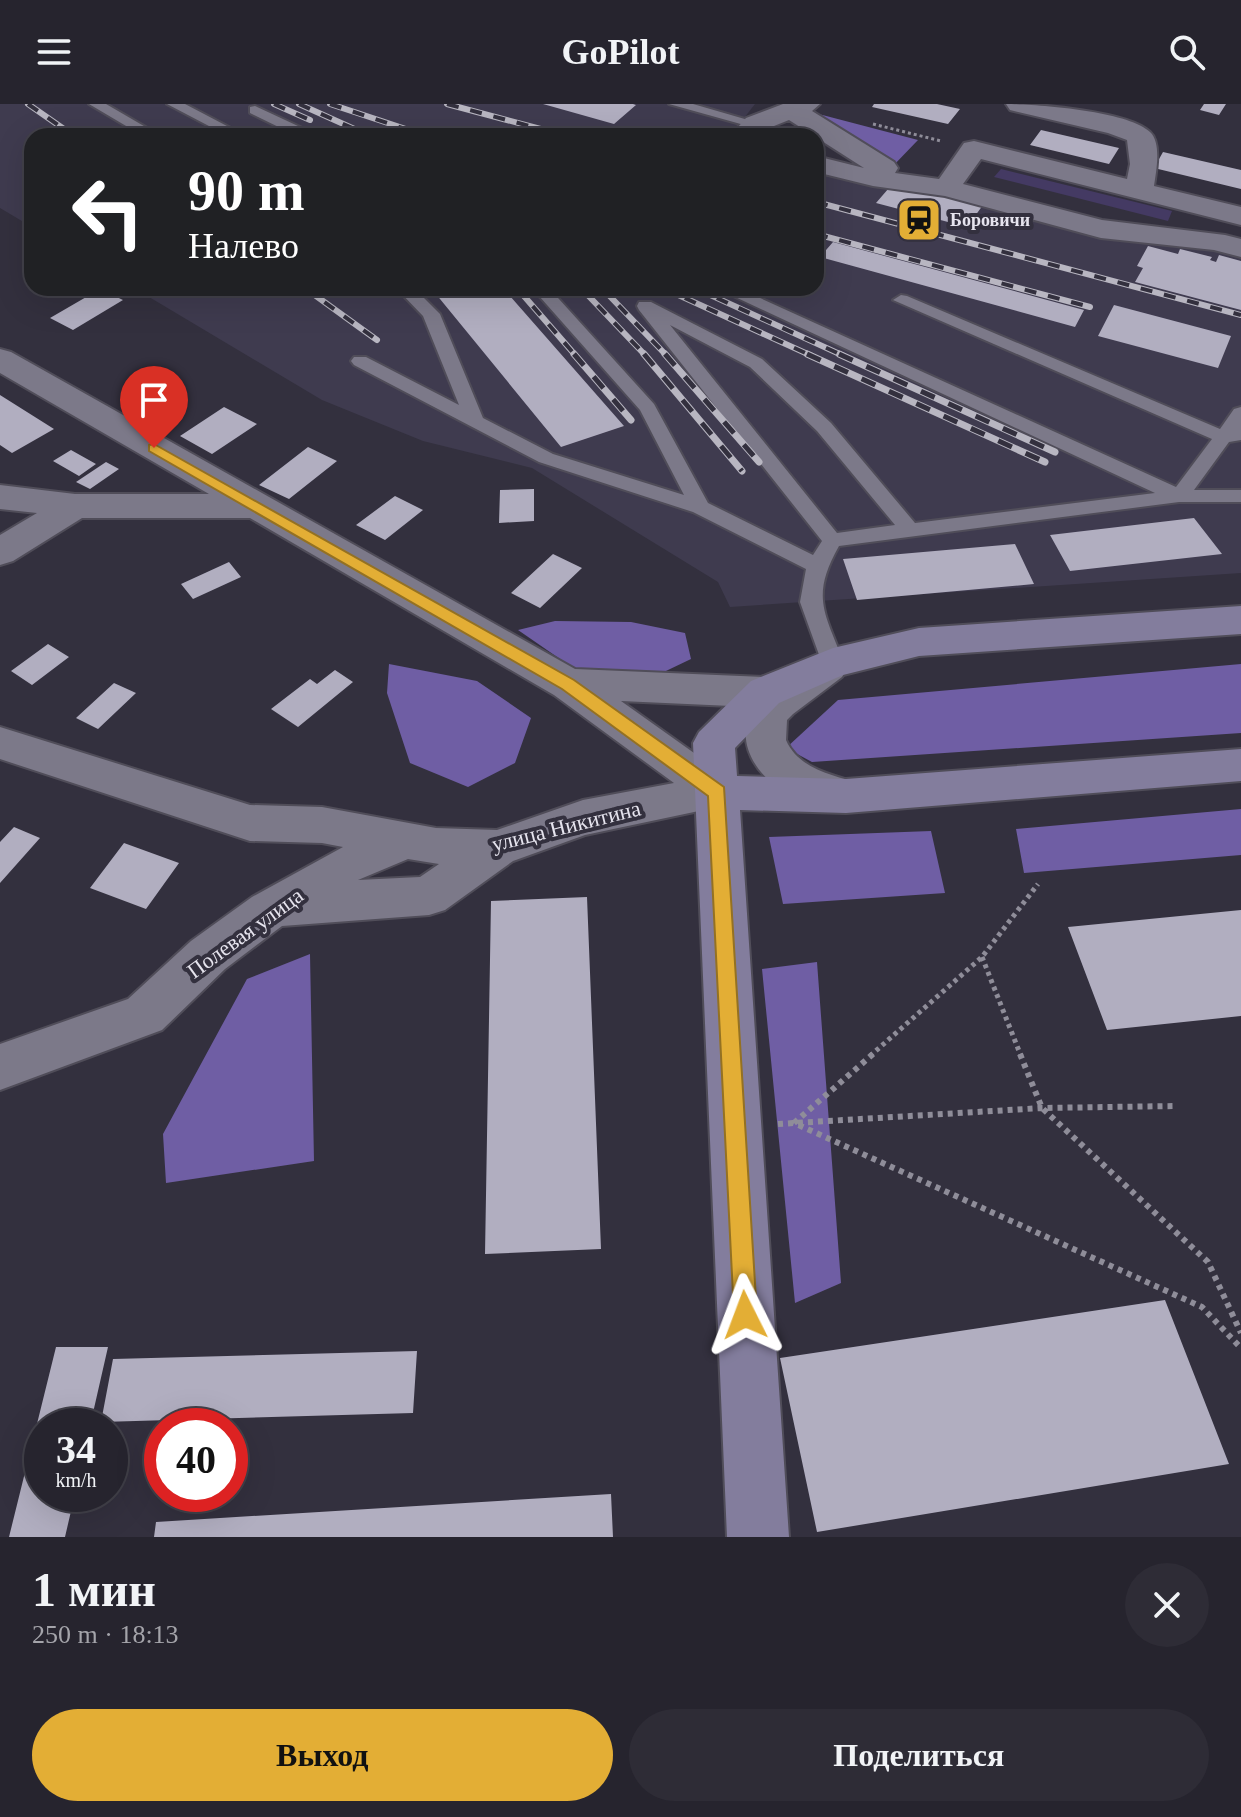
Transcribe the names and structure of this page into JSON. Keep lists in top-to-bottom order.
{
  "streets": {
    "street": ["улица Никитина", "Полевая улица"]
  },
  "crossings": [
    ["улица Никитина", "Полевая улица"]
  ],
  "places": {
    "station": ["Боровичи"]
  },
  "page": {
    "header": "GoPilot",
    "turn": ["90 m", "Налево"],
    "speed": "34 km/h",
    "limit": "40",
    "heading": ["1 мин", "250 m · 18:13"],
    "buttons": ["Выход", "Поделиться"]
  }
}
